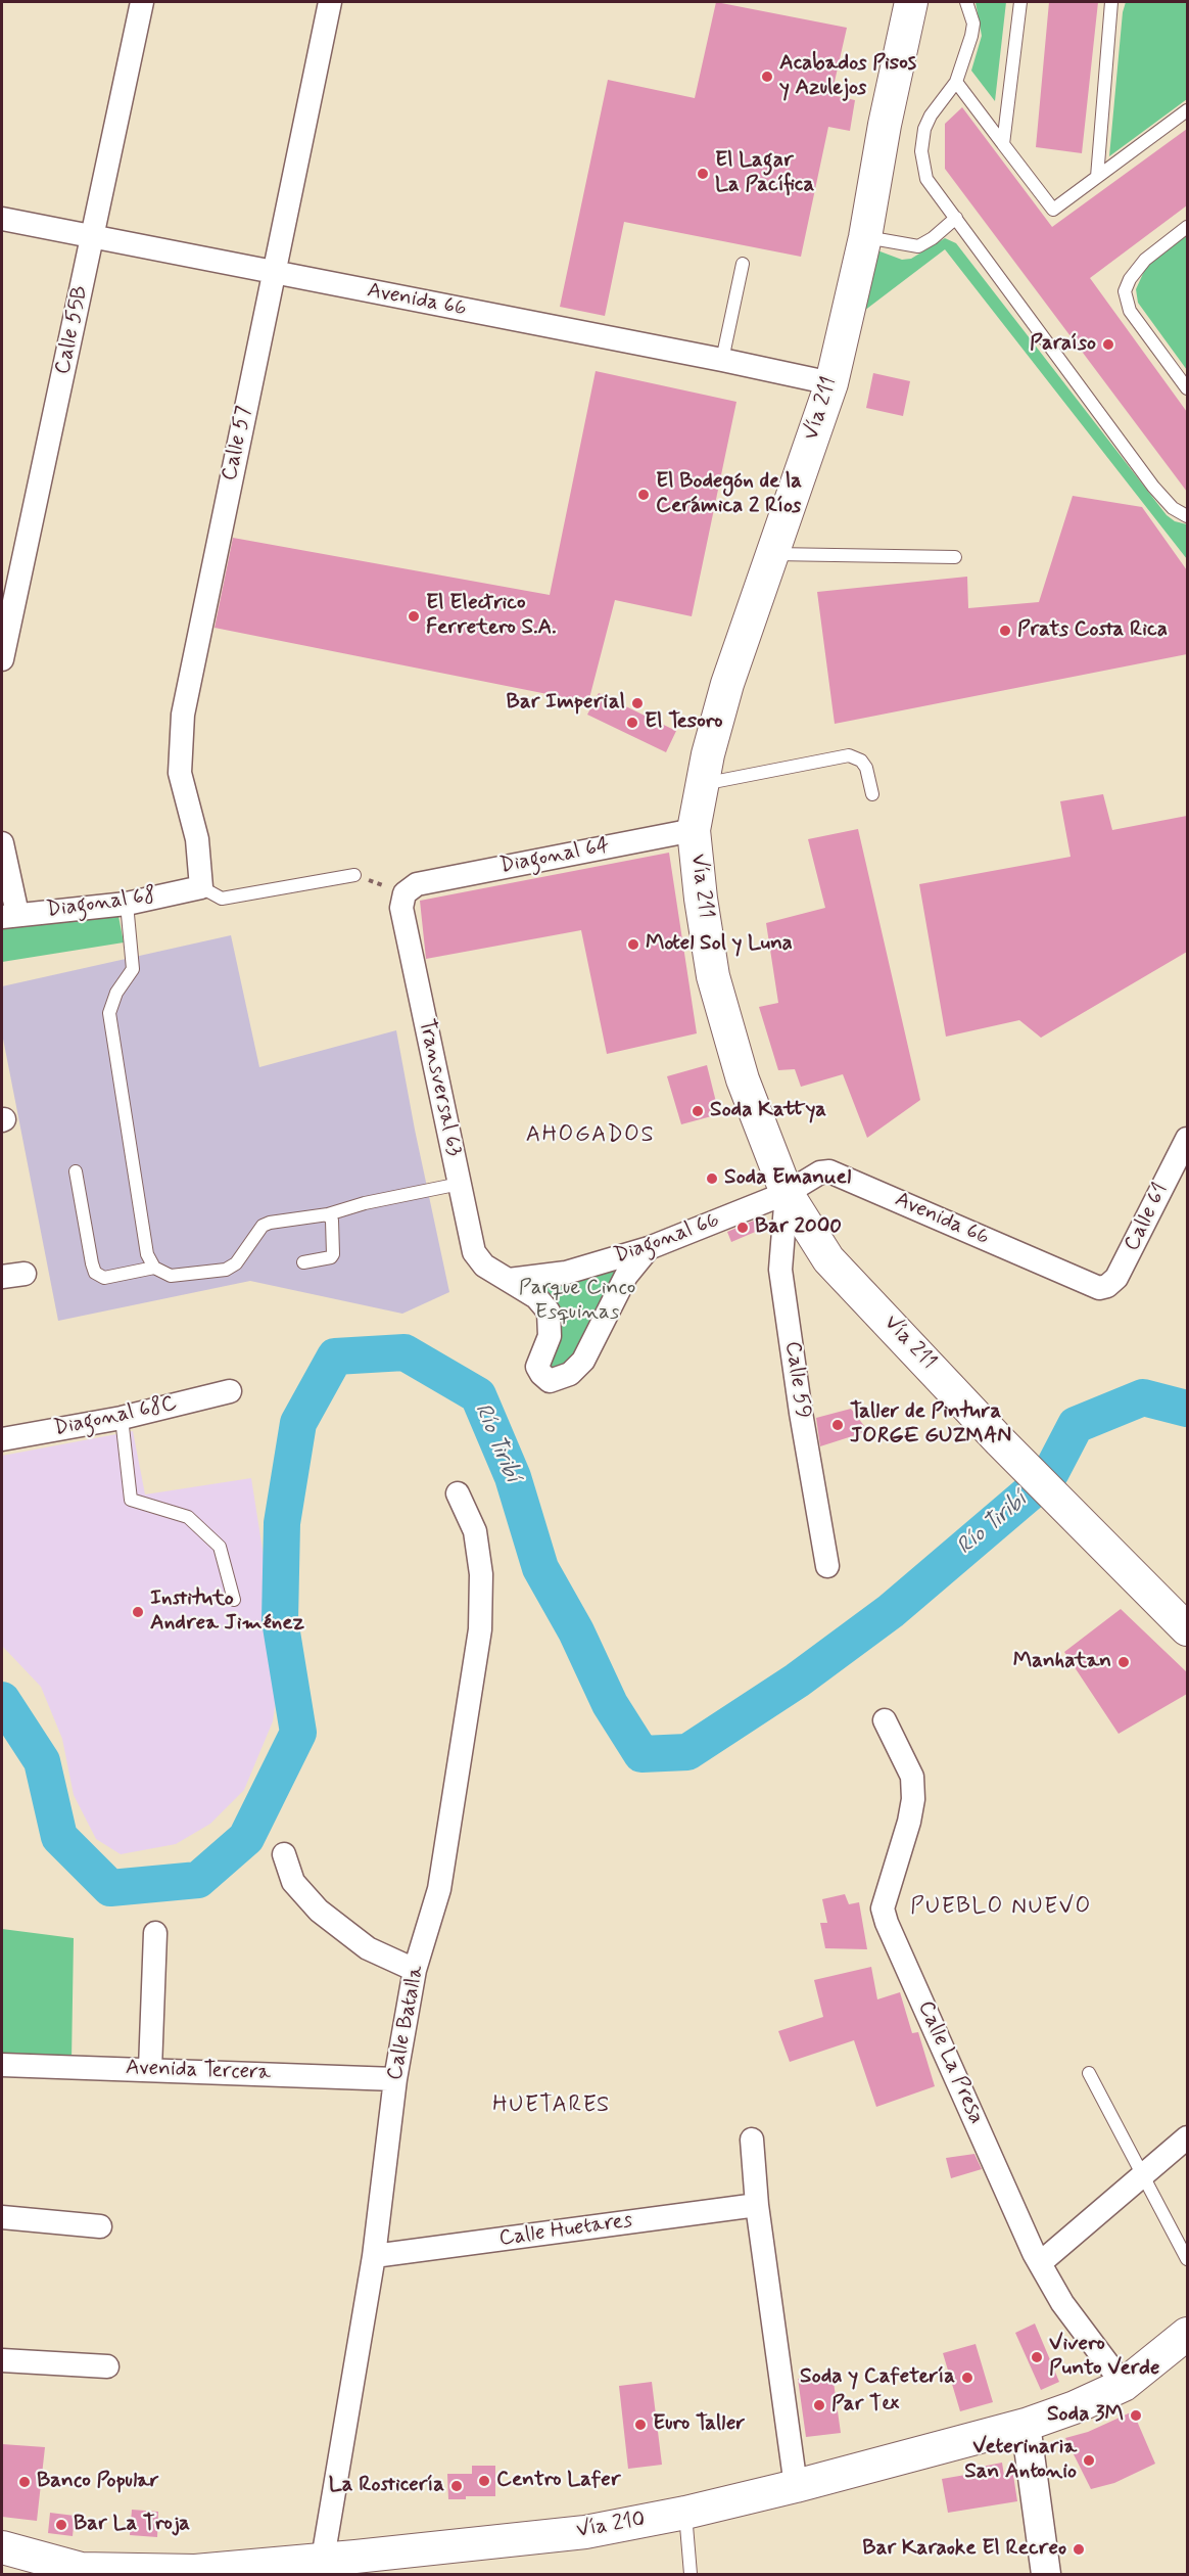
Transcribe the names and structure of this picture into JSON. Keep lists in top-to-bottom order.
{
  "streets": {
    "main road": ["Vía 211", "Vía 210"],
    "street": [
      "Avenida 66",
      "Calle 55B",
      "Calle 57",
      "Diagonal 64",
      "Diagonal 68",
      "Transversal 63",
      "Calle 61",
      "Diagonal 66",
      "Calle 59",
      "Diagonal 68C",
      "Calle Batalla",
      "Calle La Presa",
      "Avenida Tercera",
      "Calle Huetares"
    ]
  },
  "crossings": [
    ["Avenida 66", "Calle 55B"],
    ["Avenida 66", "Vía 211"],
    ["Avenida 66", "Calle 57"],
    ["Avenida 66", "Calle 61"],
    ["Avenida 66", "Diagonal 66"],
    ["Avenida 66", "Calle 59"],
    ["Vía 211", "Diagonal 64"],
    ["Vía 211", "Diagonal 66"],
    ["Vía 211", "Calle 59"],
    ["Calle 57", "Diagonal 68"],
    ["Diagonal 64", "Transversal 63"],
    ["Transversal 63", "Diagonal 66"],
    ["Diagonal 66", "Calle 59"],
    ["Calle Batalla", "Avenida Tercera"],
    ["Calle Batalla", "Calle Huetares"],
    ["Calle Batalla", "Vía 210"],
    ["Calle La Presa", "Vía 210"]
  ],
  "districts": ["AHOGADOS", "PUEBLO NUEVO", "HUETARES"],
  "water": ["Río Tiribí"],
  "parks": ["Parque Cinco Esquinas"],
  "places": [
    "Acabados Pisos y Azulejos",
    "El Lagar La Pacífica",
    "Paraíso",
    "El Bodegón de la Cerámica 2 Ríos",
    "El Electrico Ferretero S.A.",
    "Prats Costa Rica",
    "Bar Imperial",
    "El Tesoro",
    "Motel Sol y Luna",
    "Soda Kattya",
    "Soda Emanuel",
    "Bar 2000",
    "Taller de Pintura JORGE GUZMAN",
    "Instituto Andrea Jiménez",
    "Manhatan",
    "Vivero Punto Verde",
    "Soda y Cafetería",
    "Par Tex",
    "Soda 3M",
    "Euro Taller",
    "Veterinaria San Antonio",
    "Centro Lafer",
    "Banco Popular",
    "La Rosticería",
    "Bar La Troja",
    "Bar Karaoke El Recreo"
  ]
}
